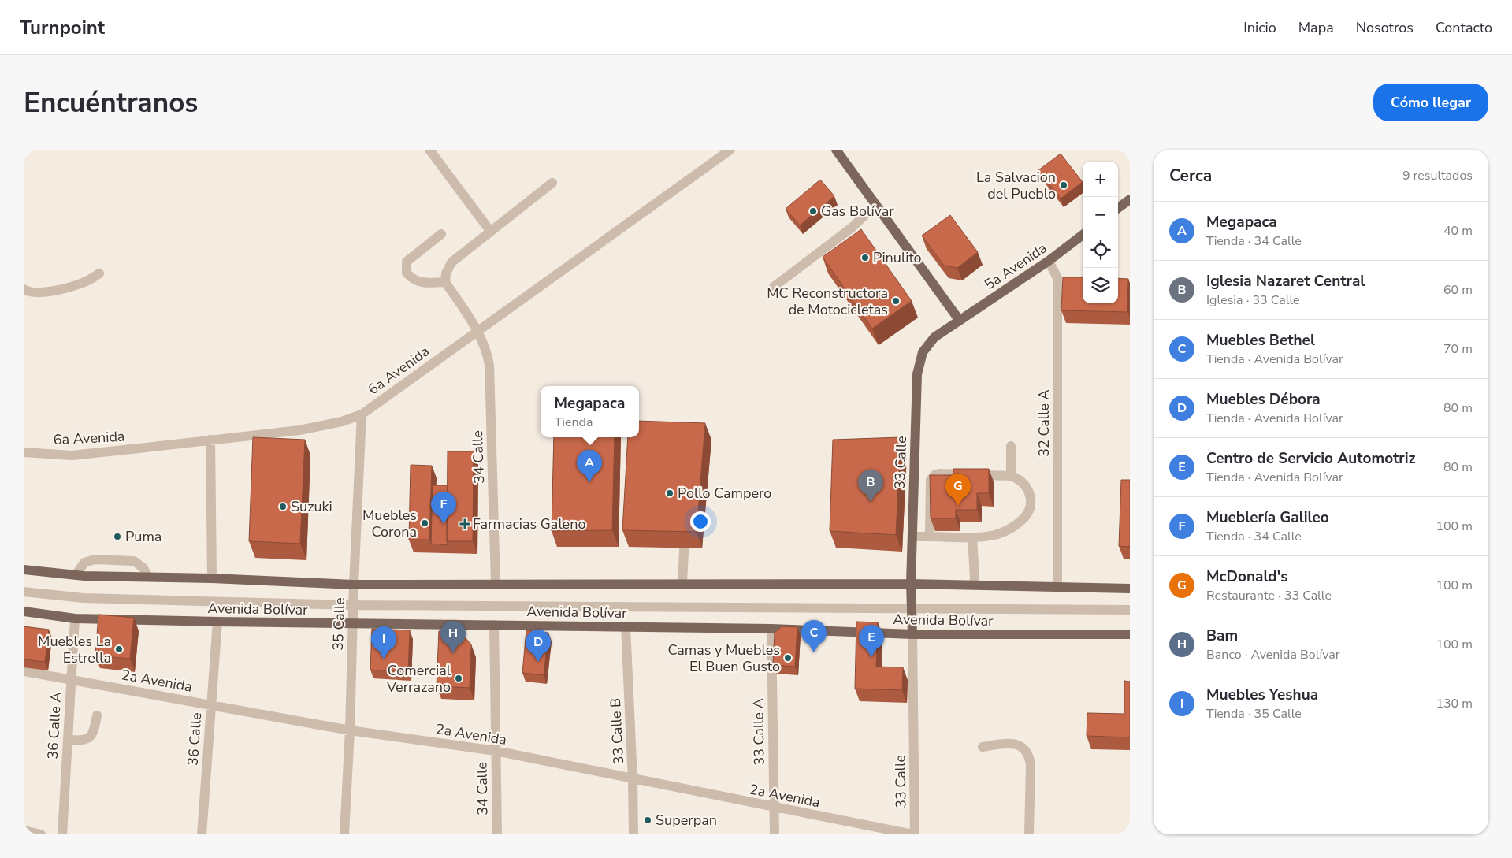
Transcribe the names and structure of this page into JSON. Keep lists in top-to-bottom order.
{
  "streets": {
    "main road": ["5a Avenida", "33 Calle", "Avenida Bolívar"],
    "street": [
      "6a Avenida",
      "32 Calle A",
      "34 Calle",
      "35 Calle",
      "2a Avenida",
      "36 Calle A",
      "33 Calle B",
      "33 Calle A",
      "36 Calle"
    ]
  },
  "crossings": [
    ["5a Avenida", "32 Calle A"],
    ["5a Avenida", "33 Calle"],
    ["6a Avenida", "34 Calle"],
    ["6a Avenida", "35 Calle"],
    ["32 Calle A", "Avenida Bolívar"],
    ["34 Calle", "Avenida Bolívar"],
    ["34 Calle", "2a Avenida"],
    ["33 Calle", "Avenida Bolívar"],
    ["33 Calle", "2a Avenida"],
    ["Avenida Bolívar", "35 Calle"],
    ["Avenida Bolívar", "36 Calle A"],
    ["Avenida Bolívar", "33 Calle B"],
    ["Avenida Bolívar", "33 Calle A"],
    ["Avenida Bolívar", "36 Calle"],
    ["35 Calle", "2a Avenida"],
    ["2a Avenida", "36 Calle A"],
    ["2a Avenida", "33 Calle B"],
    ["2a Avenida", "33 Calle A"],
    ["2a Avenida", "36 Calle"]
  ],
  "places": {
    "other": [
      "La Salvacion del Pueblo",
      "Gas Bolívar",
      "Pinulito",
      "MC Reconstructora de Motocicletas",
      "Pollo Campero",
      "Suzuki",
      "Muebles Corona",
      "Puma",
      "Muebles La Estrella",
      "Camas y Muebles El Buen Gusto",
      "Comercial Verrazano",
      "Superpan"
    ],
    "health": ["Farmacias Galeno"]
  },
  "page": {
    "header": "Turnpoint",
    "nav": [
      "Inicio",
      "Mapa",
      "Nosotros",
      "Contacto"
    ],
    "buttons": "Cómo llegar",
    "title": "Encuéntranos",
    "heading": ["Cerca", "9 resultados"],
    "map_buttons": ["+", "−"],
    "list": [
      {
        "mark": "A",
        "name": "Megapaca",
        "note": "Tienda · 34 Calle",
        "value": "40 m"
      },
      {
        "mark": "B",
        "name": "Iglesia Nazaret Central",
        "note": "Iglesia · 33 Calle",
        "value": "60 m"
      },
      {
        "mark": "C",
        "name": "Muebles Bethel",
        "note": "Tienda · Avenida Bolívar",
        "value": "70 m"
      },
      {
        "mark": "D",
        "name": "Muebles Débora",
        "note": "Tienda · Avenida Bolívar",
        "value": "80 m"
      },
      {
        "mark": "E",
        "name": "Centro de Servicio Automotriz",
        "note": "Tienda · Avenida Bolívar",
        "value": "80 m"
      },
      {
        "mark": "F",
        "name": "Mueblería Galileo",
        "note": "Tienda · 34 Calle",
        "value": "100 m"
      },
      {
        "mark": "G",
        "name": "McDonald's",
        "note": "Restaurante · 33 Calle",
        "value": "100 m"
      },
      {
        "mark": "H",
        "name": "Bam",
        "note": "Banco · Avenida Bolívar",
        "value": "100 m"
      },
      {
        "mark": "I",
        "name": "Muebles Yeshua",
        "note": "Tienda · 35 Calle",
        "value": "130 m"
      }
    ],
    "popup": ["Megapaca", "Tienda"],
    "pins": [
      "A",
      "B",
      "G",
      "F",
      "C",
      "H",
      "E",
      "I",
      "D"
    ]
  }
}
